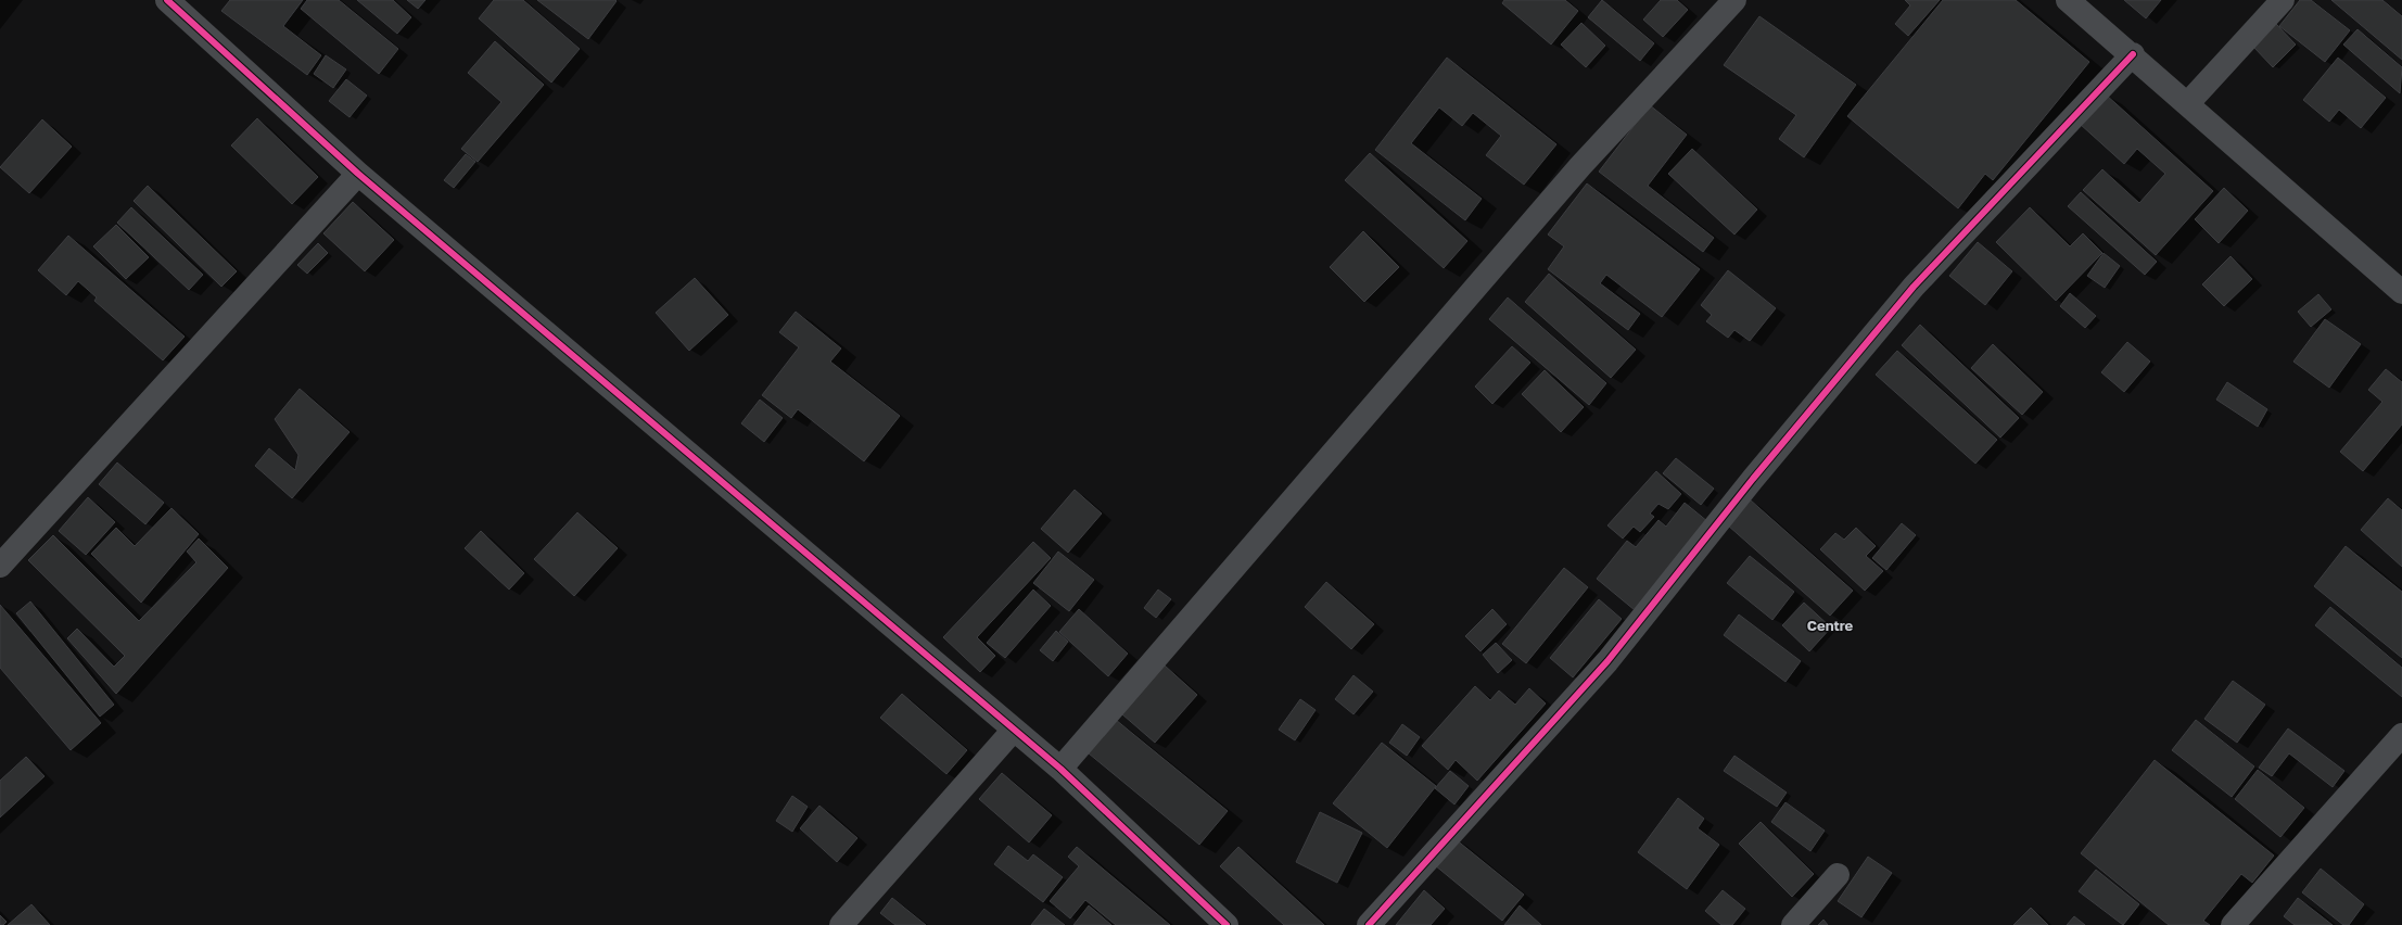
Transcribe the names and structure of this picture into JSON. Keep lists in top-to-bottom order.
{
  "districts": ["Centre"]
}
